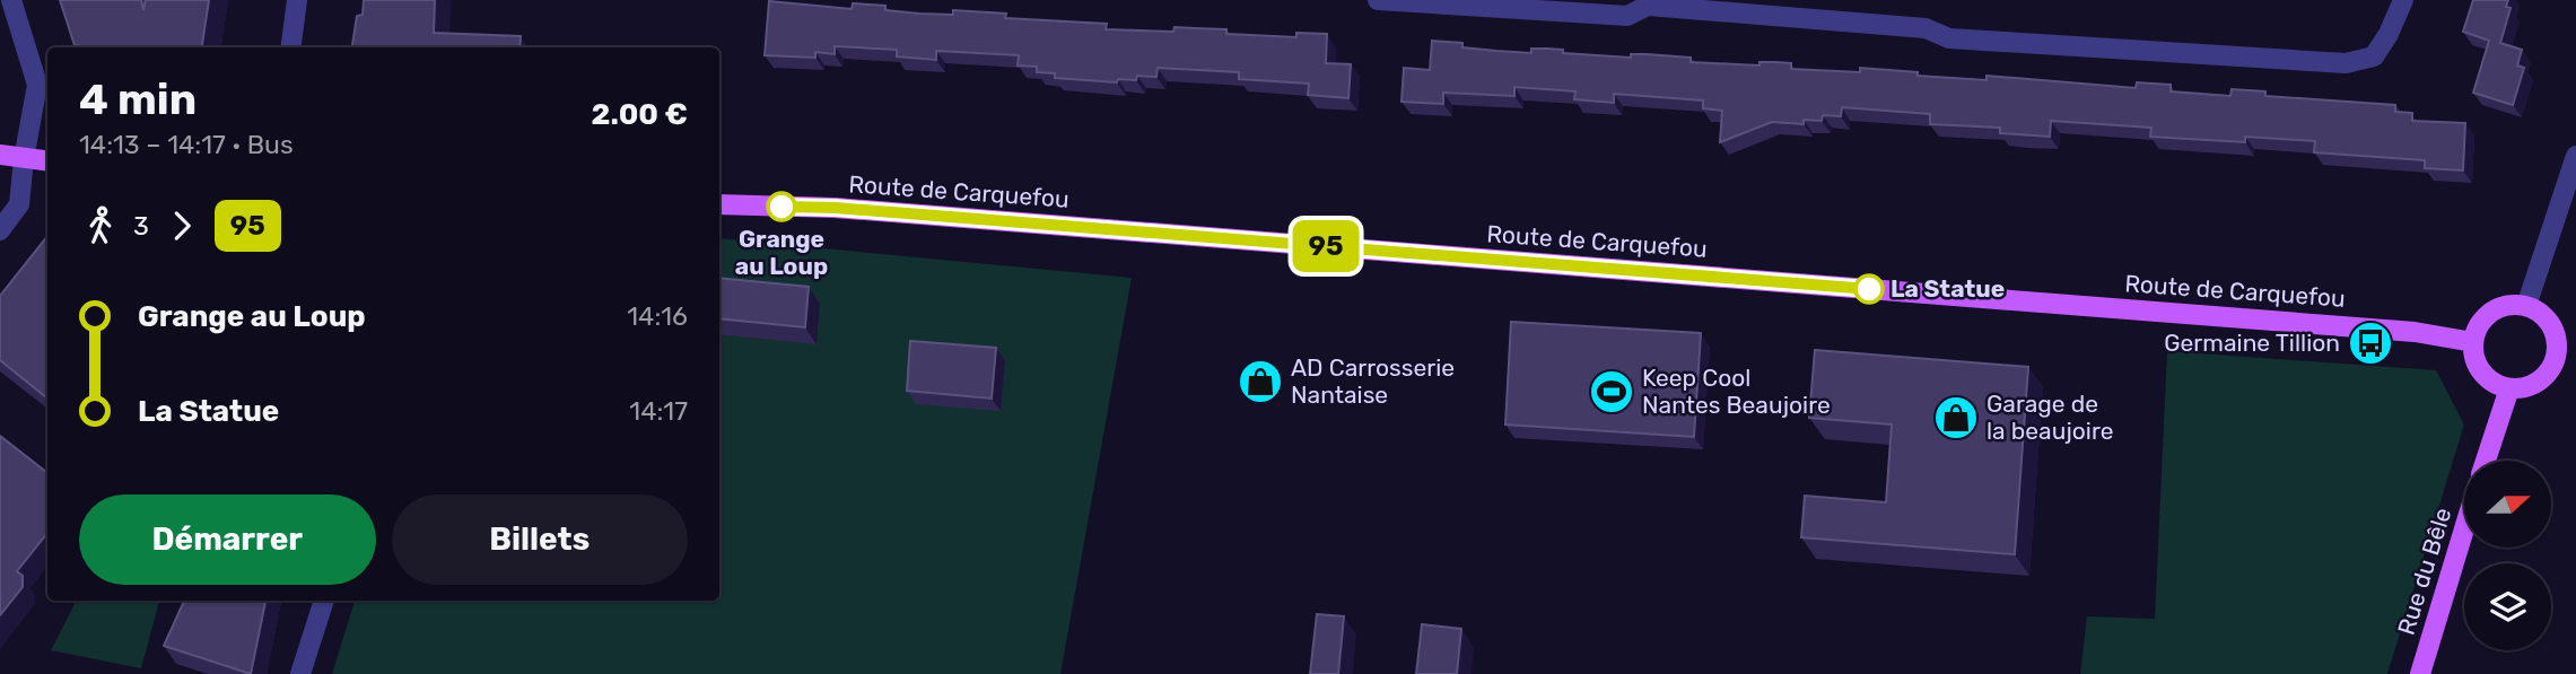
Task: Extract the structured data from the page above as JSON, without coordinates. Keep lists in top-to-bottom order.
{
  "streets": {
    "main road": ["Route de Carquefou", "Rue du Bêle"]
  },
  "places": {
    "other": ["Grange au Loup", "La Statue"],
    "bus stop": ["Germaine Tillion"],
    "shop": ["AD Carrosserie Nantaise", "Garage de la beaujoire"],
    "sports": ["Keep Cool Nantes Beaujoire"]
  },
  "lines": ["bus line 95"],
  "north": "right",
  "page": {
    "on_map": "95",
    "heading": ["4 min", "14:13 – 14:17 · Bus", "2.00 €"],
    "legs": ["3", "95"],
    "list": [
      {
        "name": "Grange au Loup",
        "value": "14:16"
      },
      {
        "name": "La Statue",
        "value": "14:17"
      }
    ],
    "buttons": ["Démarrer", "Billets"]
  }
}
